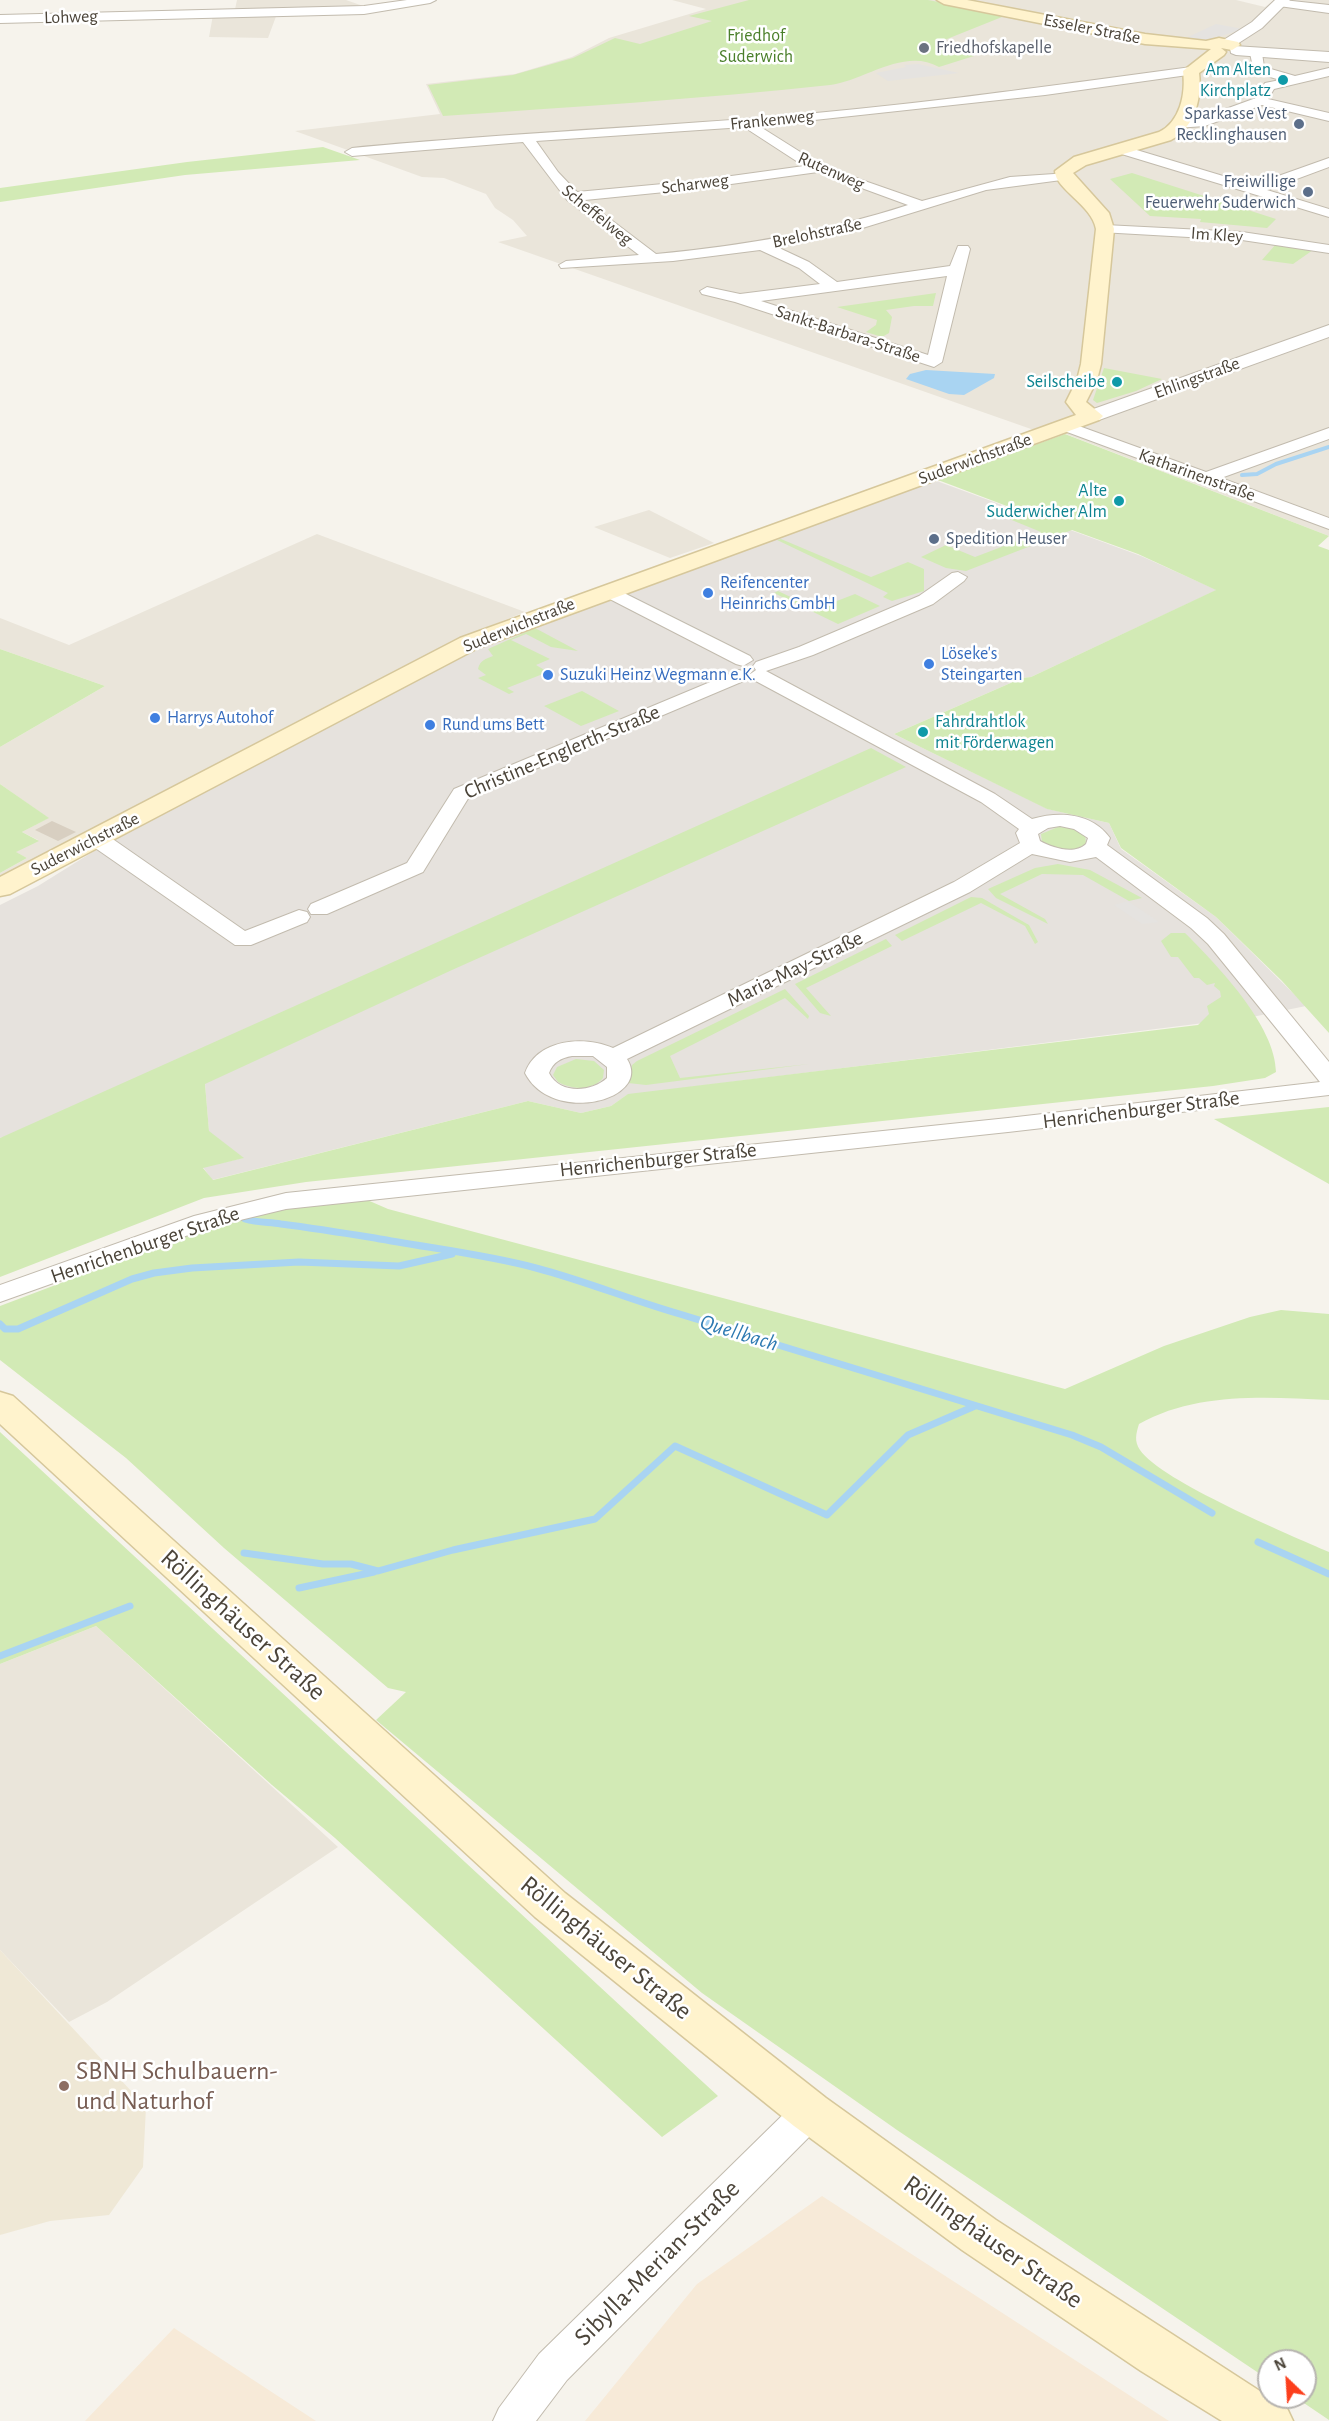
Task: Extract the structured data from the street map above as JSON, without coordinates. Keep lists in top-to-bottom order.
{
  "streets": {
    "main road": [
      "Esseler Straße",
      "Ehlingstraße",
      "Suderwichstraße",
      "Röllinghäuser Straße"
    ],
    "street": [
      "Lohweg",
      "Frankenweg",
      "Rutenweg",
      "Scharweg",
      "Scheffelweg",
      "Brelohstraße",
      "Im Kley",
      "Sankt-Barbara-Straße",
      "Katharinenstraße",
      "Christine-Englerth-Straße",
      "Maria-May-Straße",
      "Henrichenburger Straße",
      "Sibylla-Merian-Straße"
    ]
  },
  "crossings": [
    ["Frankenweg", "Rutenweg"],
    ["Frankenweg", "Scheffelweg"],
    ["Rutenweg", "Scharweg"],
    ["Rutenweg", "Brelohstraße"],
    ["Scharweg", "Scheffelweg"],
    ["Scheffelweg", "Brelohstraße"],
    ["Brelohstraße", "Sankt-Barbara-Straße"],
    ["Ehlingstraße", "Suderwichstraße"],
    ["Ehlingstraße", "Katharinenstraße"],
    ["Suderwichstraße", "Katharinenstraße"],
    ["Maria-May-Straße", "Henrichenburger Straße"],
    ["Röllinghäuser Straße", "Sibylla-Merian-Straße"]
  ],
  "water": ["Quellbach"],
  "parks": ["Friedhof Suderwich"],
  "places": [
    "Friedhofskapelle",
    "Am Alten Kirchplatz",
    "Sparkasse Vest Recklinghausen",
    "Freiwillige Feuerwehr Suderwich",
    "Seilscheibe",
    "Alte Suderwicher Alm",
    "Spedition Heuser",
    "Reifencenter Heinrichs GmbH",
    "Löseke's Steingarten",
    "Suzuki Heinz Wegmann e.K.",
    "Harrys Autohof",
    "Rund ums Bett",
    "Fahrdrahtlok mit Förderwagen",
    "SBNH Schulbauern- und Naturhof"
  ],
  "north": "top left"
}
